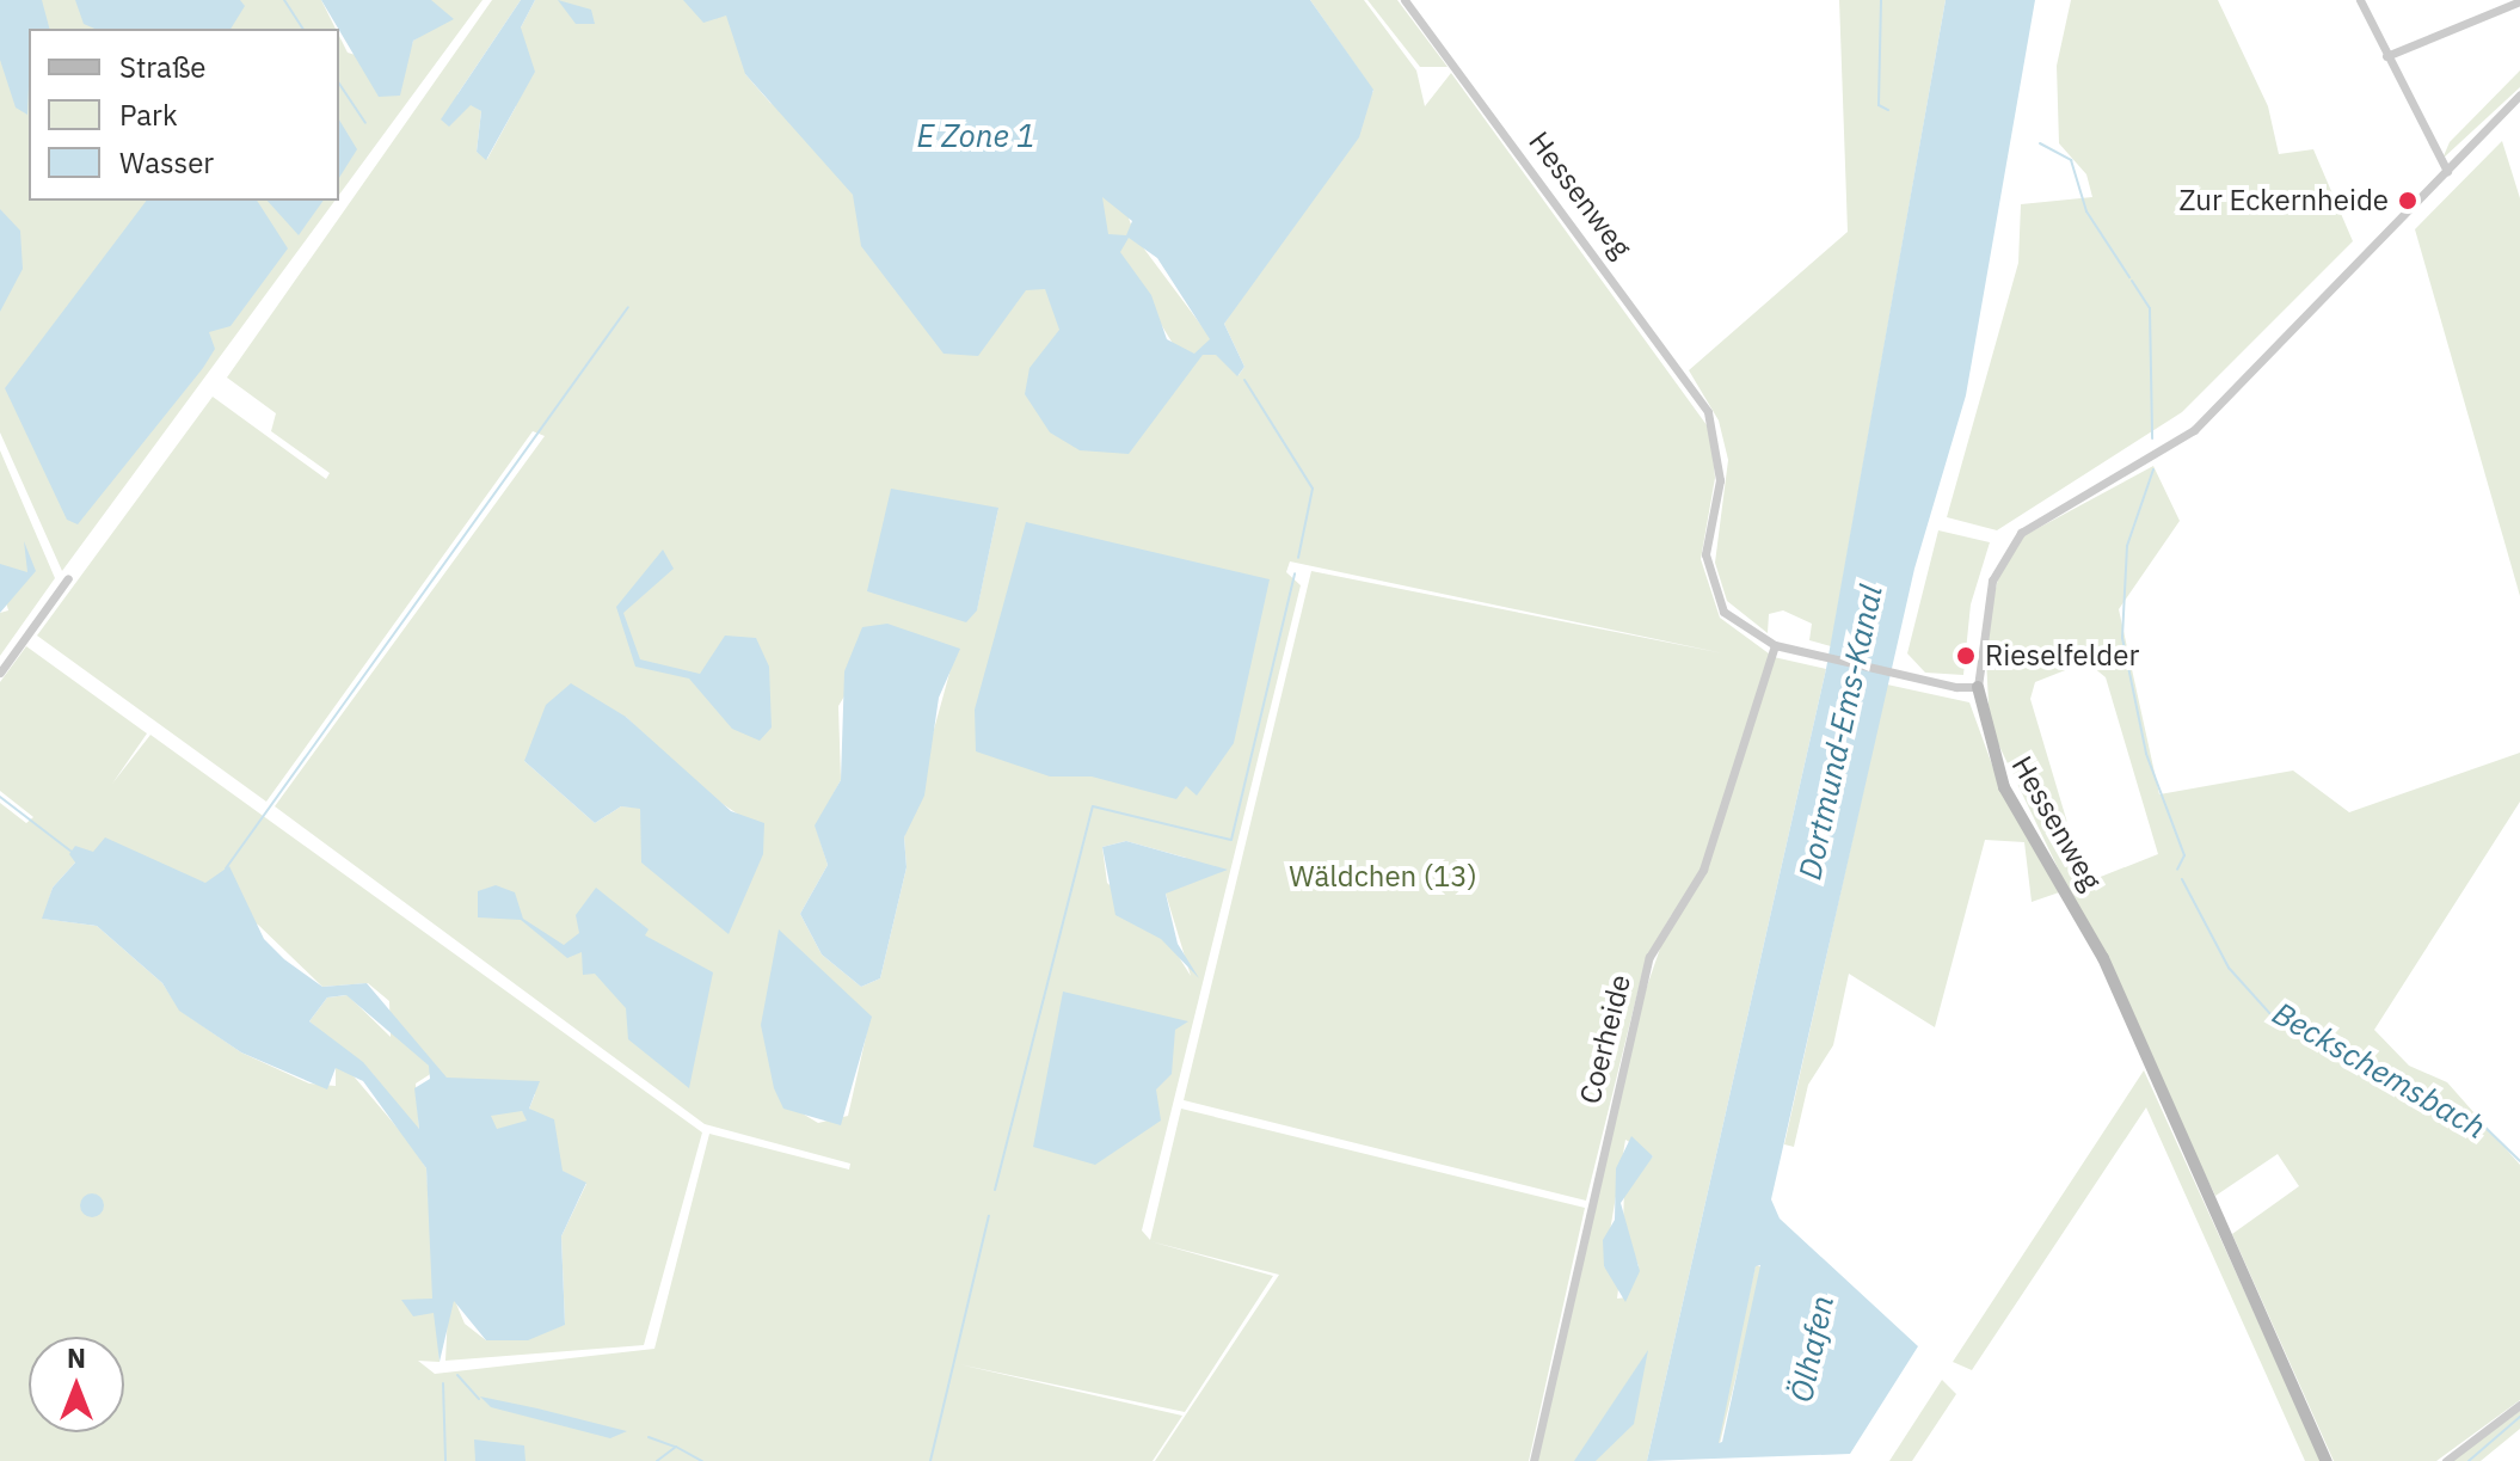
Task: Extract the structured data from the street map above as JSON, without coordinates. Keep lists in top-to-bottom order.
{
  "streets": {
    "street": ["Hessenweg", "Coerheide"]
  },
  "crossings": [
    ["Hessenweg", "Coerheide"]
  ],
  "water": [
    "E Zone 1",
    "Dortmund-Ems-Kanal",
    "Beckschemsbach",
    "Ölhafen"
  ],
  "parks": ["Wäldchen (13)"],
  "places": ["Zur Eckernheide", "Rieselfelder"],
  "legend": ["Straße", "Park", "Wasser"],
  "north": "top"
}
